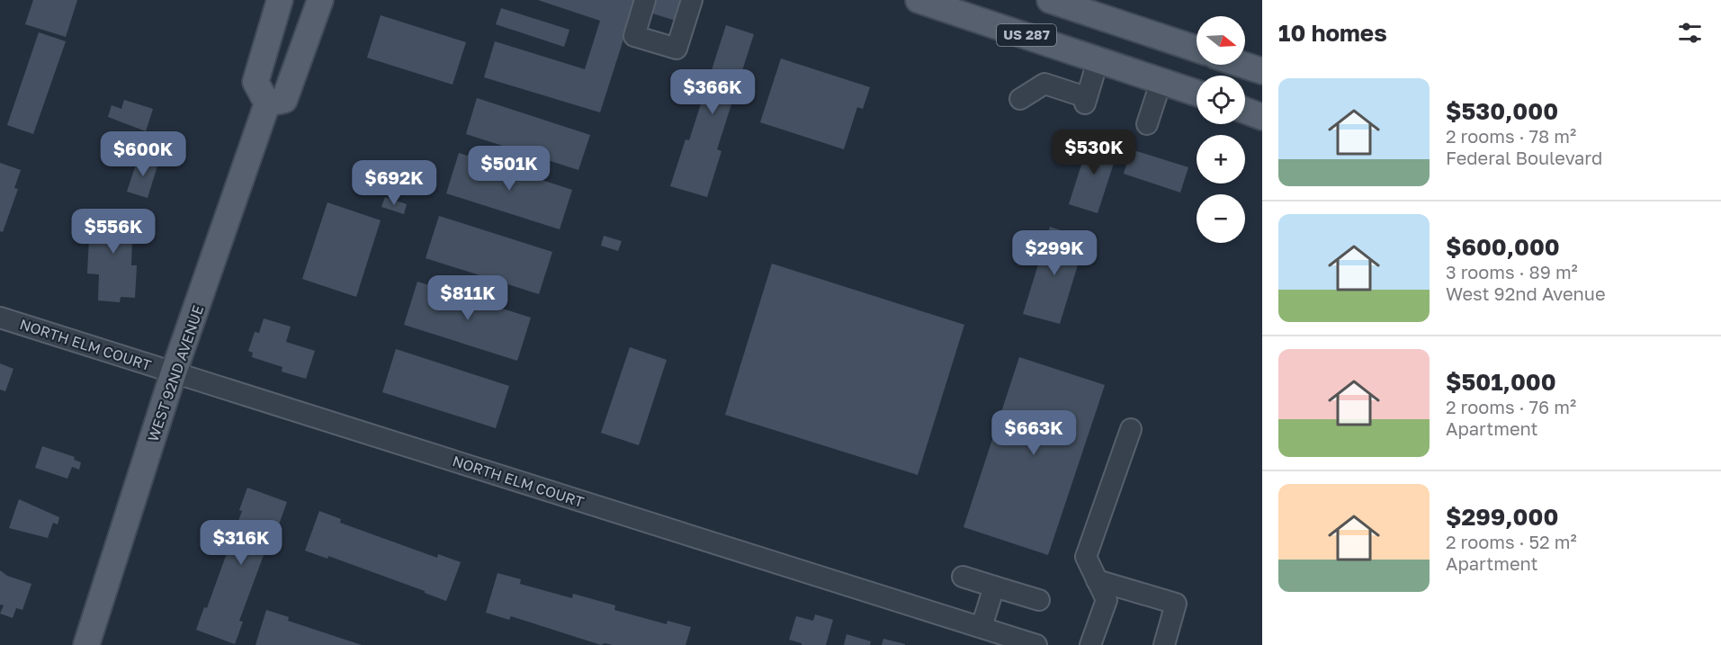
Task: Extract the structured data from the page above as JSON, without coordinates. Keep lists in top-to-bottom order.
{
  "streets": {
    "main road": ["US 287", "WEST 92ND AVENUE"],
    "street": ["NORTH ELM COURT"]
  },
  "crossings": [
    ["NORTH ELM COURT", "WEST 92ND AVENUE"]
  ],
  "north": "right",
  "page": {
    "heading": "10 homes",
    "map_buttons": ["+", "−"],
    "list": [
      {
        "name": "$530,000",
        "note": "2 rooms · 78 m² · Federal Boulevard"
      },
      {
        "name": "$600,000",
        "note": "3 rooms · 89 m² · West 92nd Avenue"
      },
      {
        "name": "$501,000",
        "note": "2 rooms · 76 m² · Apartment"
      },
      {
        "name": "$299,000",
        "note": "2 rooms · 52 m² · Apartment"
      }
    ],
    "price": [
      "$366K",
      "$530K",
      "$600K",
      "$501K",
      "$692K",
      "$556K",
      "$299K",
      "$811K",
      "$663K",
      "$316K"
    ]
  }
}
